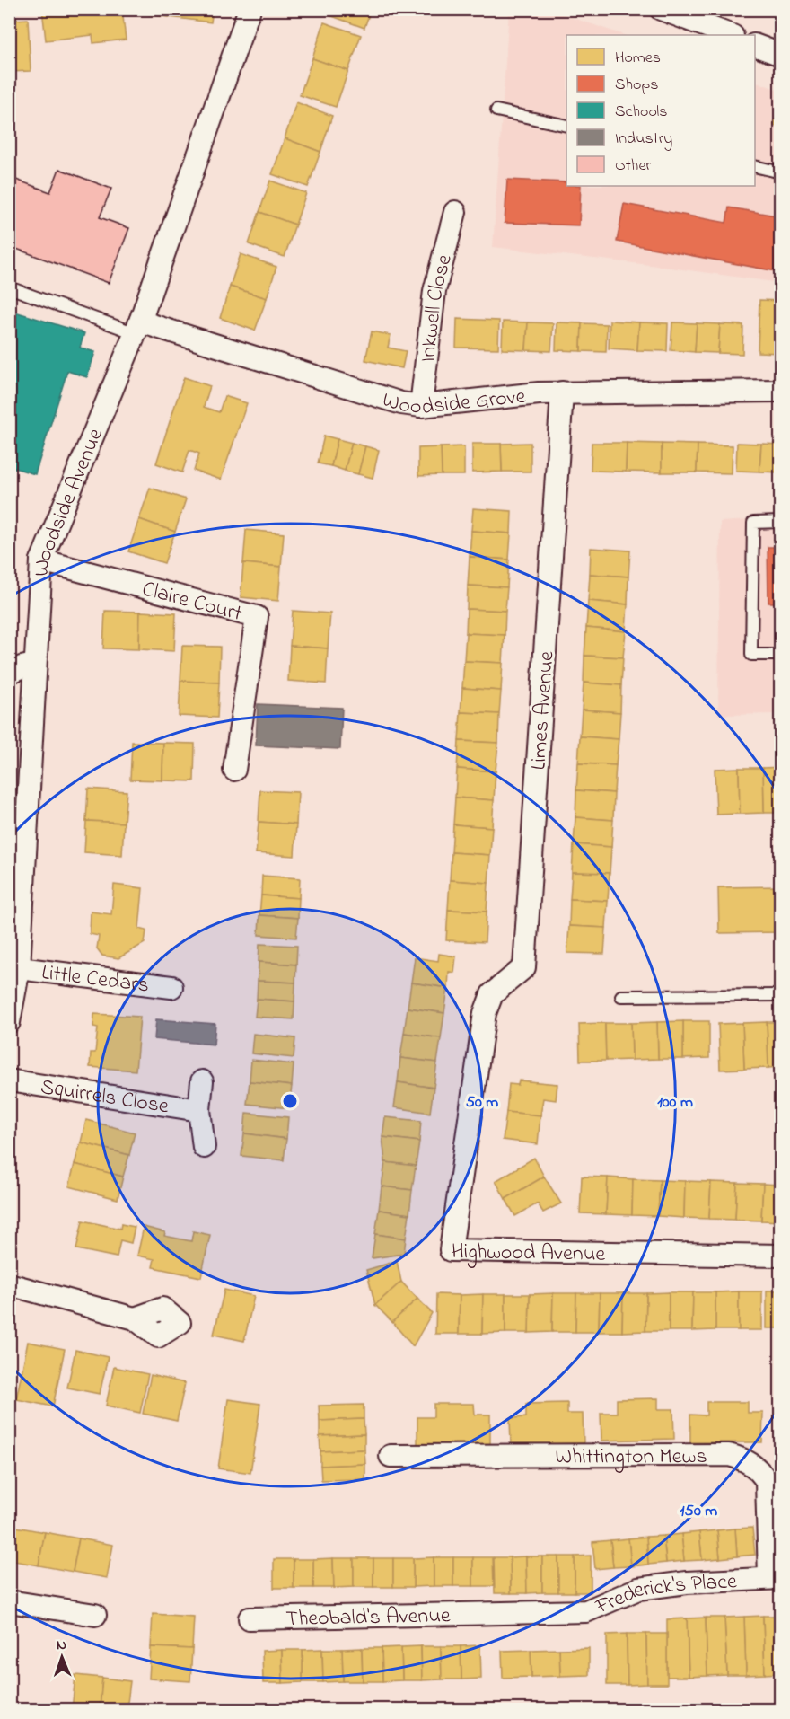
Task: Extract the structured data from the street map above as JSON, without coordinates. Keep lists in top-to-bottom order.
{
  "streets": {
    "street": [
      "Inkwell Close",
      "Woodside Grove",
      "Woodside Avenue",
      "Claire Court",
      "Limes Avenue",
      "Little Cedars",
      "Squirrels Close",
      "Highwood Avenue",
      "Whittington Mews",
      "Frederick's Place",
      "Theobald's Avenue"
    ]
  },
  "crossings": [
    ["Inkwell Close", "Woodside Grove"],
    ["Woodside Grove", "Woodside Avenue"],
    ["Woodside Grove", "Limes Avenue"],
    ["Woodside Avenue", "Claire Court"],
    ["Woodside Avenue", "Little Cedars"],
    ["Limes Avenue", "Highwood Avenue"],
    ["Whittington Mews", "Frederick's Place"],
    ["Frederick's Place", "Theobald's Avenue"]
  ],
  "legend": [
    "Homes",
    "Shops",
    "Schools",
    "Industry",
    "Other"
  ],
  "north": "top",
  "rings": ["50 m", "100 m", "150 m"]
}
